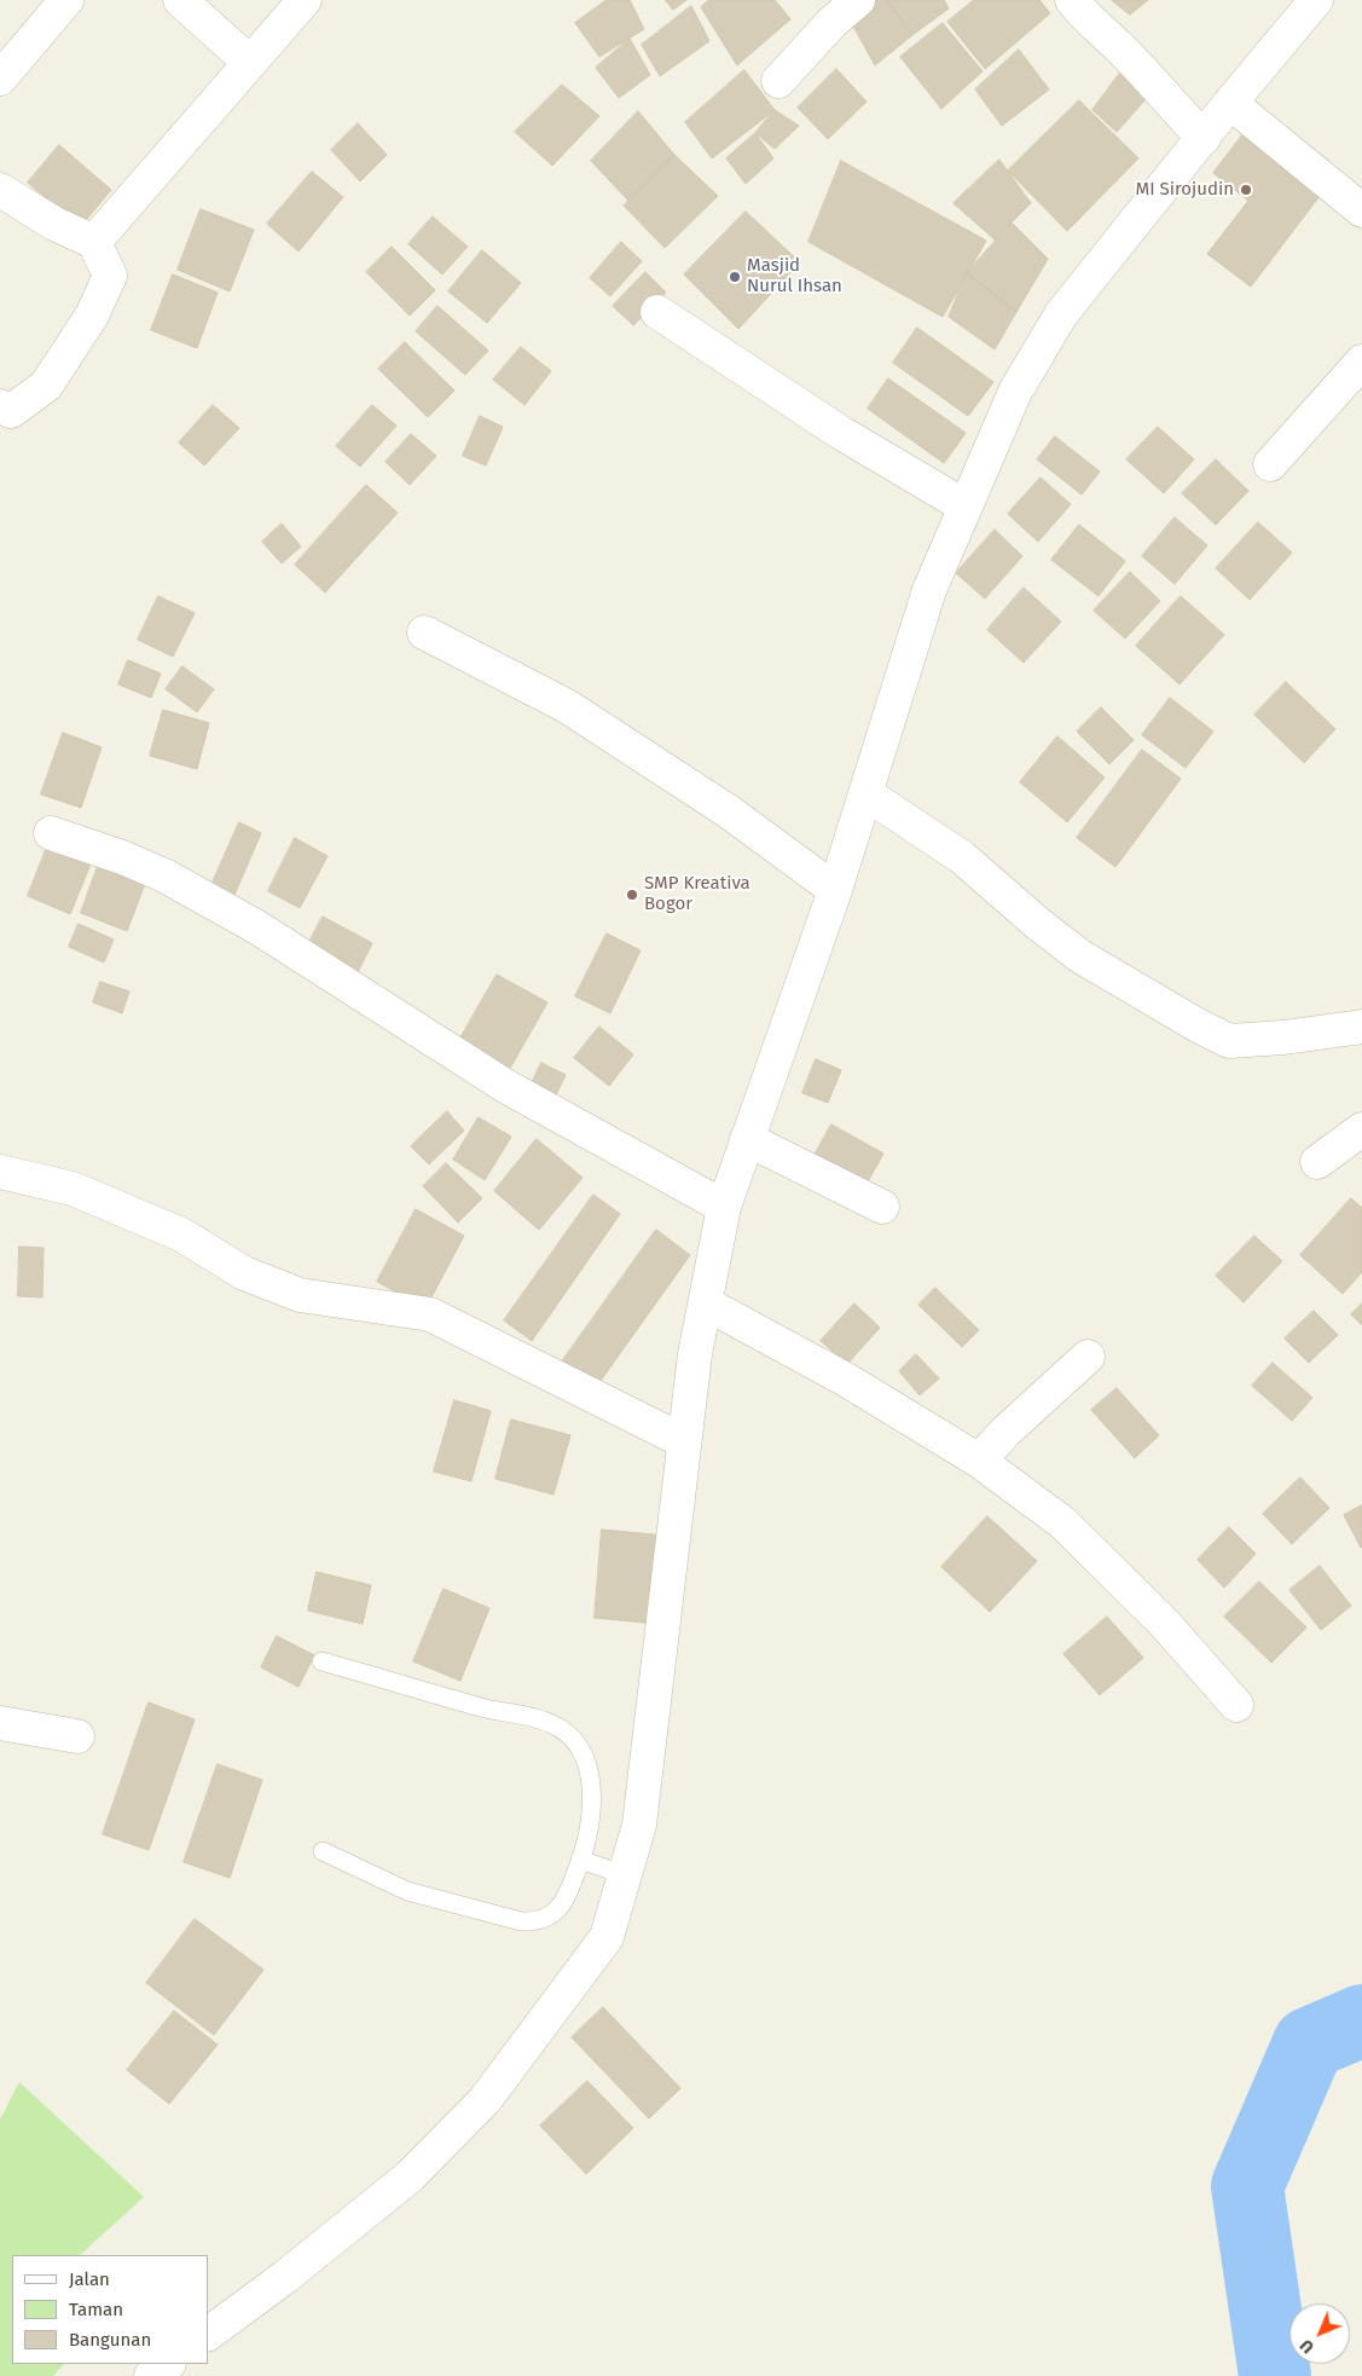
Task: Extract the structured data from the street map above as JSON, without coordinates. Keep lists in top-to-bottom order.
{
  "places": ["MI Sirojudin", "Masjid Nurul Ihsan", "SMP Kreativa Bogor"],
  "legend": ["Jalan", "Taman", "Bangunan"],
  "north": "bottom left"
}
